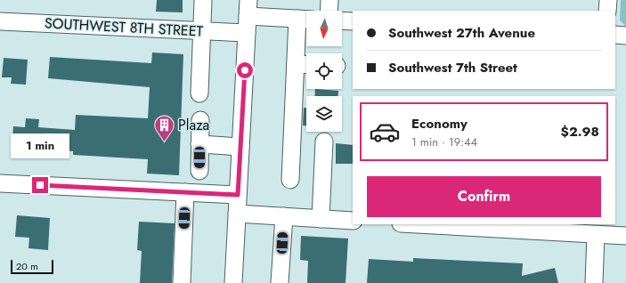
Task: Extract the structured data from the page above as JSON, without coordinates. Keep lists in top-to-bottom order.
{
  "streets": {
    "street": ["SOUTHWEST 8TH STREET"]
  },
  "places": {
    "building": ["Plaza"]
  },
  "scale_bar": "20 m",
  "north": "bottom",
  "page": {
    "banner": ["Southwest 27th Avenue", "Southwest 7th Street"],
    "list": [
      {
        "name": "Economy",
        "note": "1 min · 19:44",
        "value": "$2.98"
      }
    ],
    "bubble": "1 min",
    "buttons": "Confirm",
    "scale": "20 m"
  }
}
